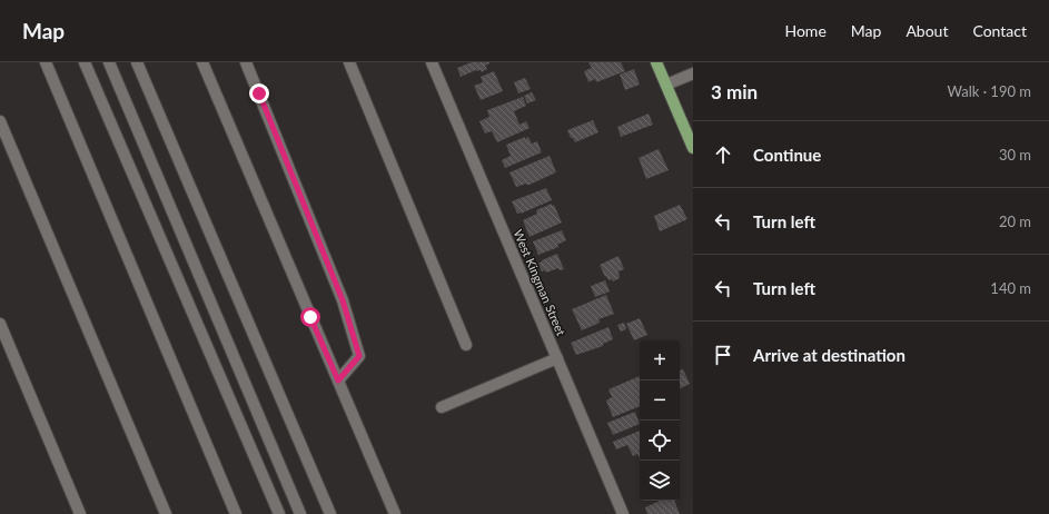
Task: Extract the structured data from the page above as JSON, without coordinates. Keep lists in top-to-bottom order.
{
  "streets": {
    "street": ["West Kingman Street"]
  },
  "page": {
    "header": "Map",
    "nav": [
      "Home",
      "Map",
      "About",
      "Contact"
    ],
    "heading": ["3 min", "Walk · 190 m"],
    "list": [
      ["Continue", "30 m"],
      ["Turn left", "20 m"],
      ["Turn left", "140 m"],
      "Arrive at destination"
    ],
    "map_buttons": ["+", "−"]
  }
}
